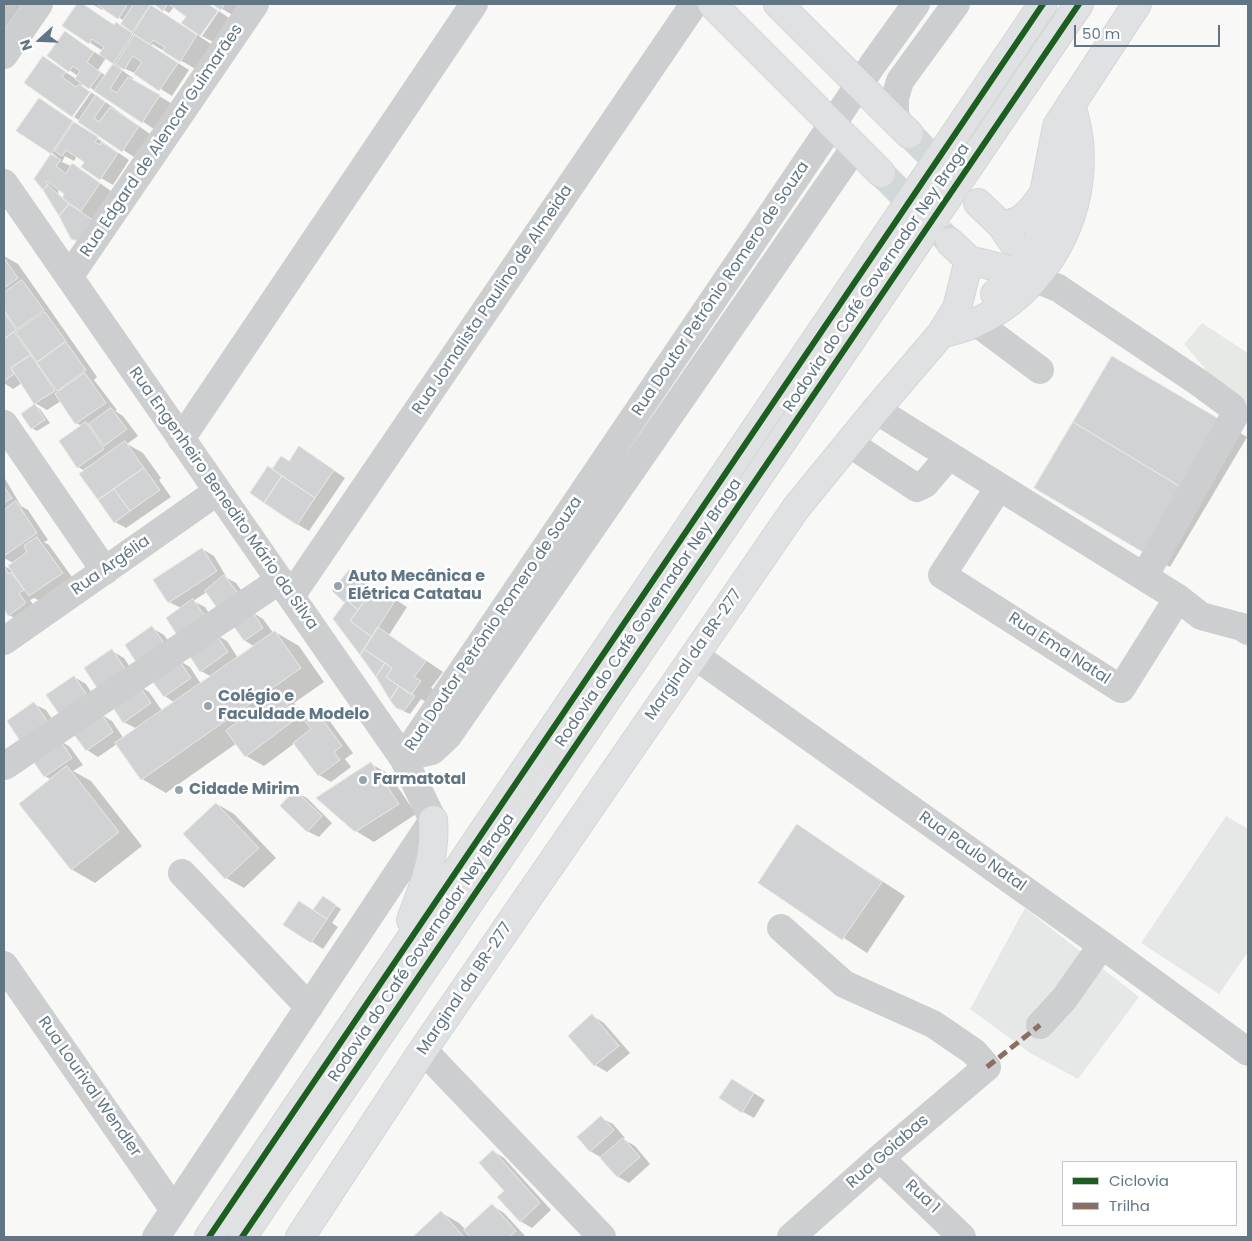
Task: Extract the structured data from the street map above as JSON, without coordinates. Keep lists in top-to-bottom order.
{
  "streets": {
    "main road": ["Rodovia do Café Governador Ney Braga", "Marginal da BR-277"],
    "street": [
      "Rua Edgard de Alencar Guimarães",
      "Rua Doutor Petrônio Romero de Souza",
      "Rua Jornalista Paulino de Almeida",
      "Rua Engenheiro Benedito Mário da Silva",
      "Rua Argélia",
      "Rua Ema Natal",
      "Rua Paulo Natal",
      "Rua Lourival Wendler",
      "Rua Goiabas",
      "Rua 1"
    ]
  },
  "crossings": [
    ["Rua Edgard de Alencar Guimarães", "Rua Engenheiro Benedito Mário da Silva"],
    ["Rua Doutor Petrônio Romero de Souza", "Rua Engenheiro Benedito Mário da Silva"],
    ["Rua Jornalista Paulino de Almeida", "Rua Engenheiro Benedito Mário da Silva"],
    ["Rua Engenheiro Benedito Mário da Silva", "Rua Argélia"],
    ["Marginal da BR-277", "Rua Paulo Natal"],
    ["Rua Goiabas", "Rua 1"]
  ],
  "places": [
    "Auto Mecânica e Elétrica Catatau",
    "Colégio e Faculdade Modelo",
    "Farmatotal",
    "Cidade Mirim"
  ],
  "legend": ["Ciclovia", "Trilha"],
  "scale_bar": "50 m",
  "north": "left"
}
